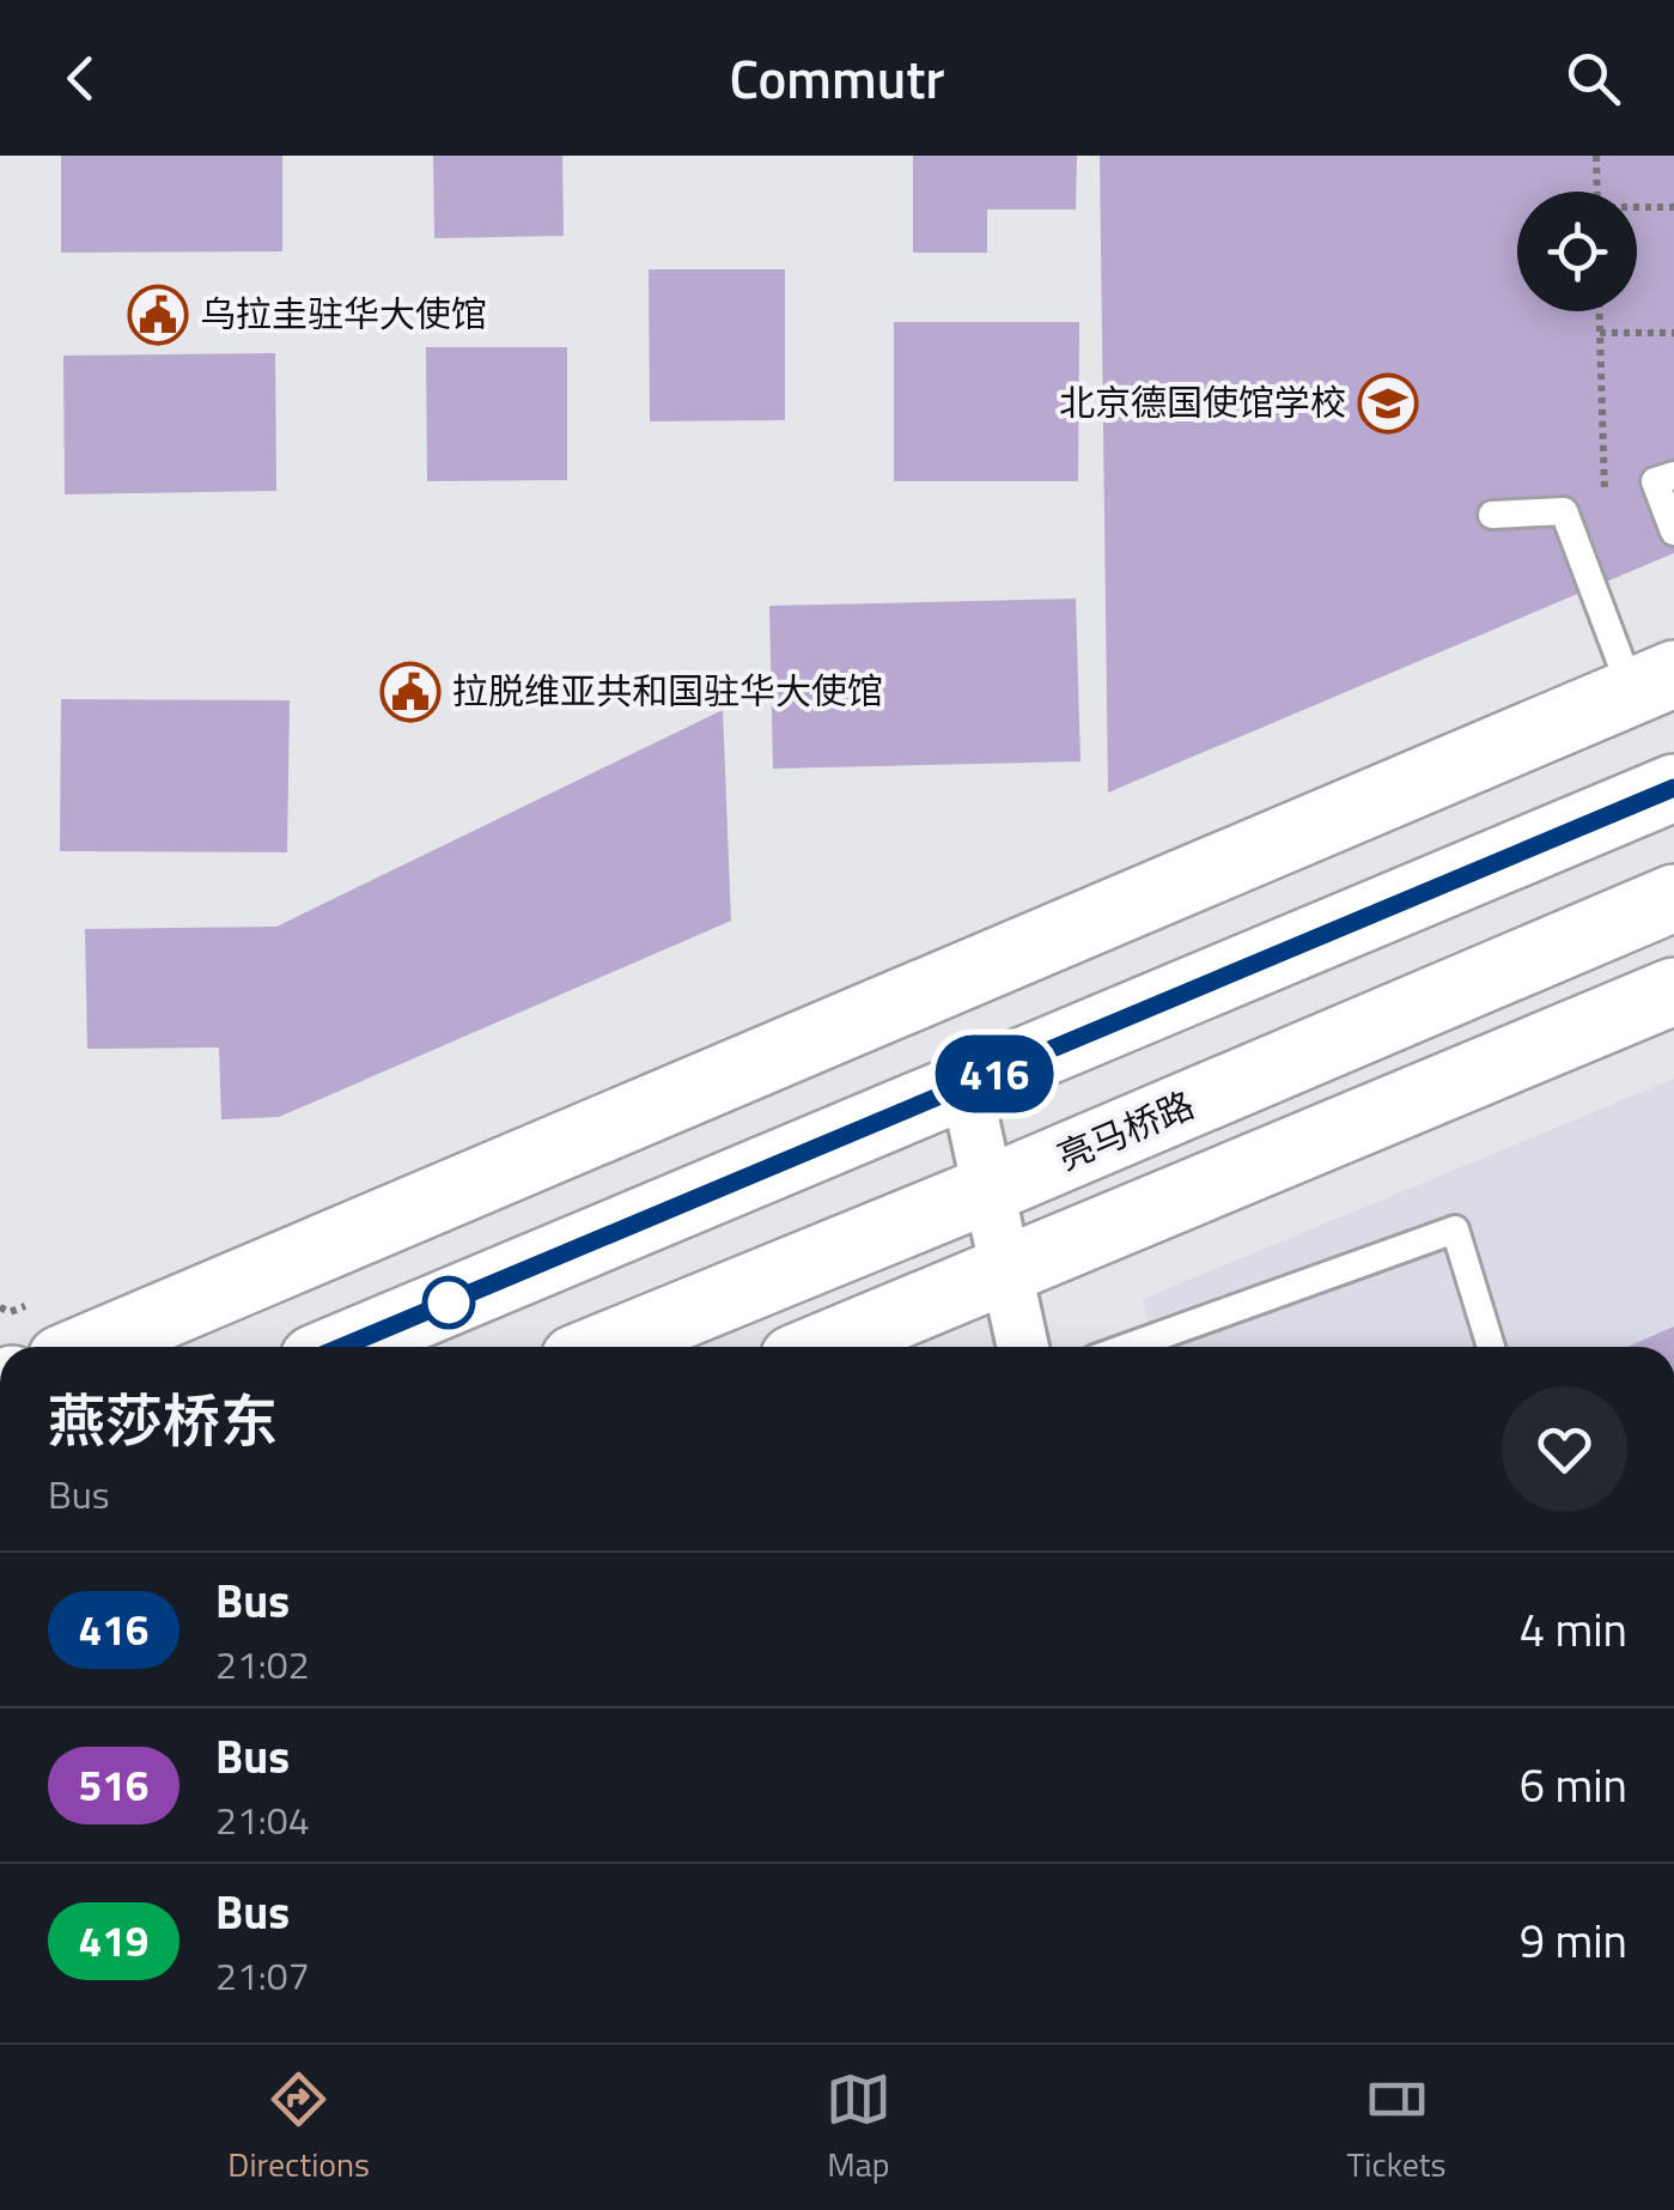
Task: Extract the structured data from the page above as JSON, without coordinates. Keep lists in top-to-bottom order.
{
  "streets": {
    "main road": ["亮马桥路"]
  },
  "places": {
    "public building": ["乌拉圭驻华大使馆", "拉脱维亚共和国驻华大使馆"],
    "school or university": ["北京德国使馆学校"]
  },
  "lines": ["bus line 416"],
  "page": {
    "header": "Commutr",
    "on_map": "416",
    "heading": ["燕莎桥东", "Bus"],
    "list": [
      {
        "mark": "416",
        "name": "Bus",
        "note": "21:02",
        "value": "4 min"
      },
      {
        "mark": "516",
        "name": "Bus",
        "note": "21:04",
        "value": "6 min"
      },
      {
        "mark": "419",
        "name": "Bus",
        "note": "21:07",
        "value": "9 min"
      }
    ],
    "tabs": ["Directions", "Map", "Tickets"]
  }
}
